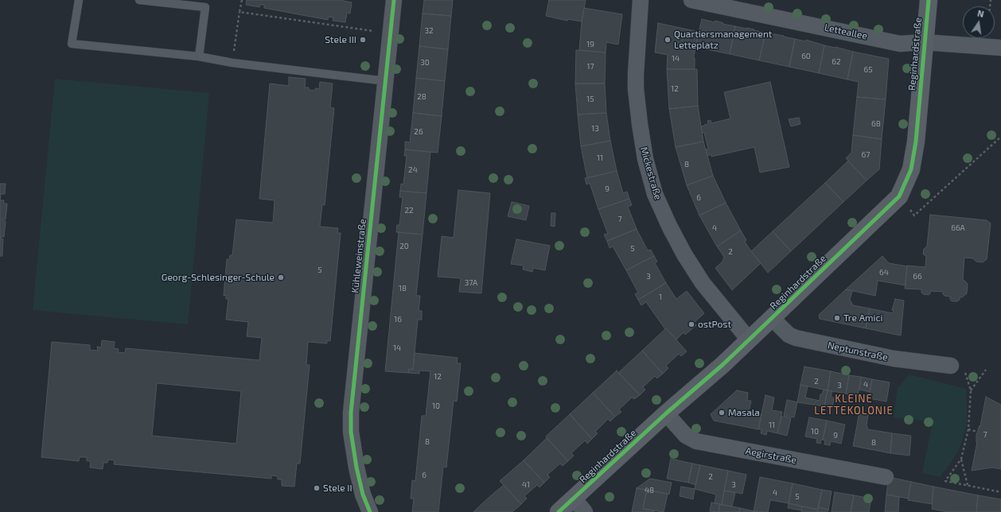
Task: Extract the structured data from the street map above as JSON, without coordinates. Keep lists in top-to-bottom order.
{
  "streets": {
    "street": [
      "Letteallee",
      "Reginhardstraße",
      "Mickestraße",
      "Kühleweinstraße",
      "Neptunstraße",
      "Aegirstraße"
    ]
  },
  "crossings": [
    ["Letteallee", "Reginhardstraße"],
    ["Reginhardstraße", "Mickestraße"],
    ["Reginhardstraße", "Neptunstraße"],
    ["Reginhardstraße", "Aegirstraße"]
  ],
  "districts": ["KLEINE LETTEKOLONIE"],
  "places": [
    "Stele III",
    "Quartiersmanagement Letteplatz",
    "Georg-Schlesinger-Schule",
    "Tre Amici",
    "ostPost",
    "Masala",
    "Stele II"
  ],
  "house_numbers": [
    "32",
    "19",
    "60",
    "14",
    "62",
    "30",
    "17",
    "65",
    "12",
    "28",
    "15",
    "68",
    "13",
    "26",
    "67",
    "11",
    "8",
    "24",
    "9",
    "6",
    "22",
    "7",
    "4",
    "66A",
    "20",
    "5",
    "2",
    "5",
    "64",
    "3",
    "66",
    "37A",
    "18",
    "1",
    "16",
    "14",
    "12",
    "2",
    "4",
    "3",
    "10",
    "11",
    "10",
    "7",
    "9",
    "8",
    "8",
    "6",
    "2",
    "41",
    "3",
    "48",
    "4",
    "5"
  ],
  "north": "top"
}
